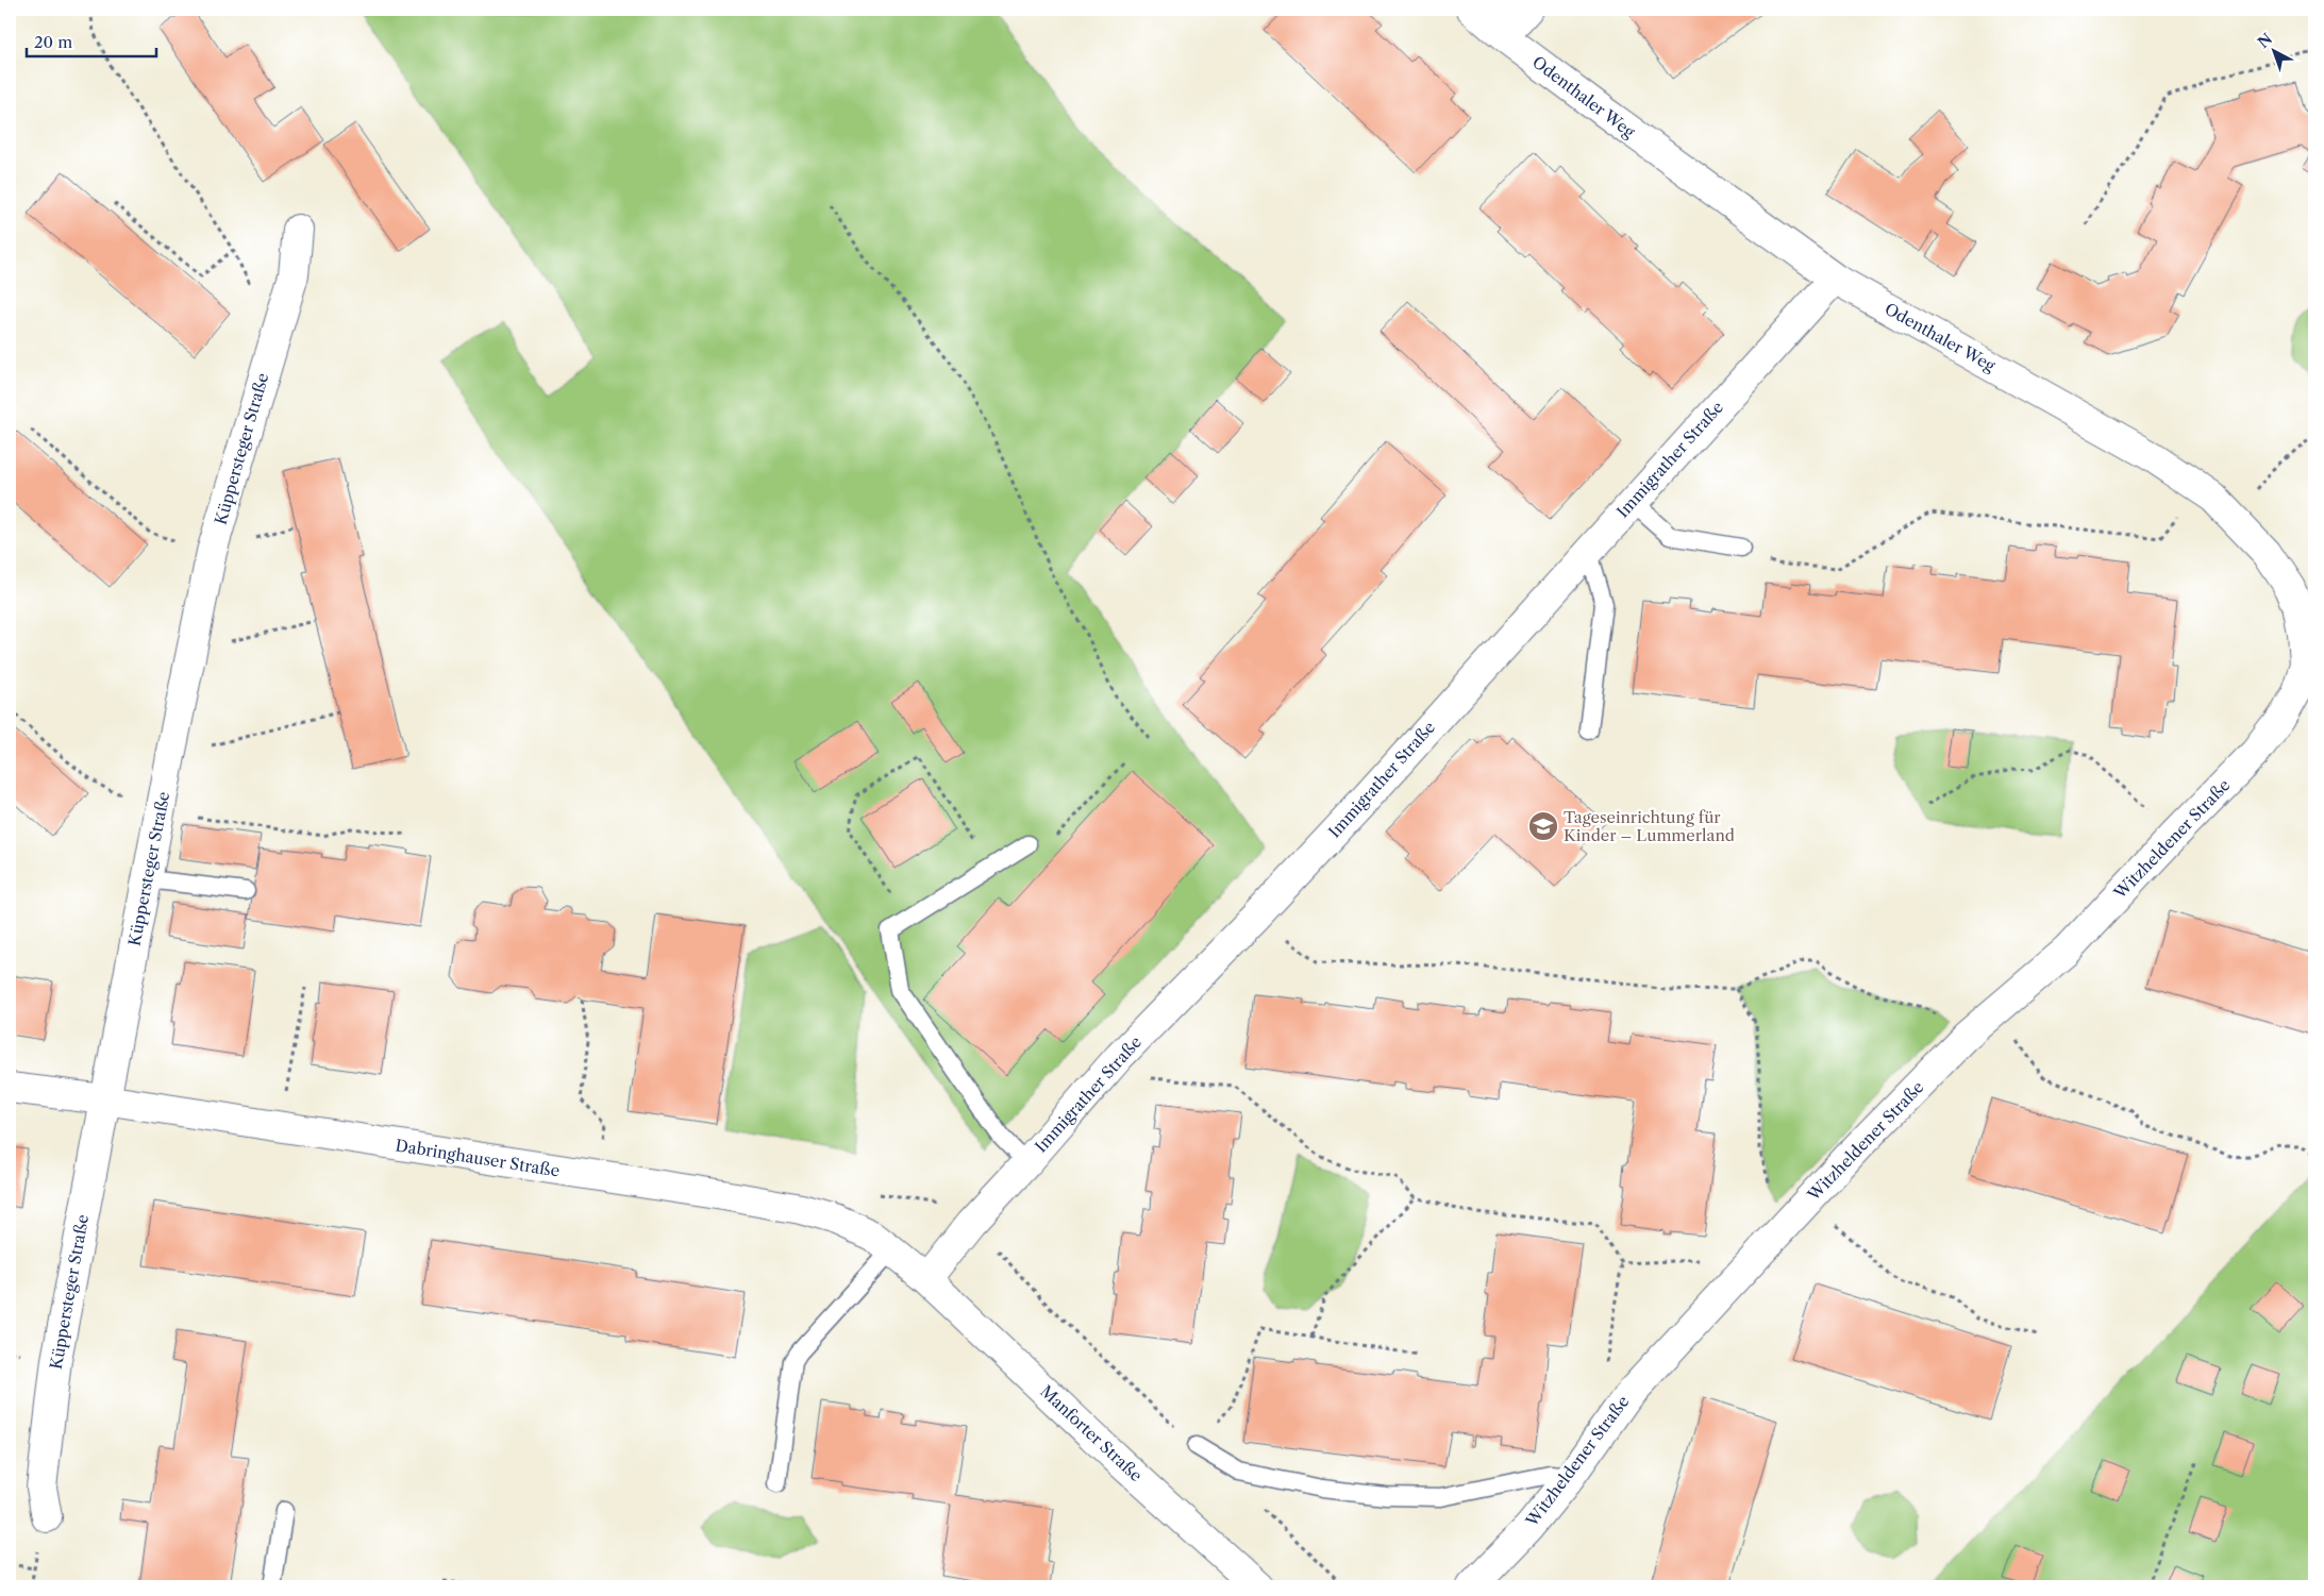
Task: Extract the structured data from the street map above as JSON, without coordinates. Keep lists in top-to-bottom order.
{
  "streets": {
    "street": [
      "Odenthaler Weg",
      "Küppersteger Straße",
      "Immigrather Straße",
      "Witzheldener Straße",
      "Dabringhauser Straße",
      "Manforter Straße"
    ]
  },
  "crossings": [
    ["Odenthaler Weg", "Immigrather Straße"],
    ["Odenthaler Weg", "Witzheldener Straße"],
    ["Küppersteger Straße", "Dabringhauser Straße"],
    ["Immigrather Straße", "Dabringhauser Straße"],
    ["Immigrather Straße", "Manforter Straße"],
    ["Dabringhauser Straße", "Manforter Straße"]
  ],
  "places": {
    "school or university": ["Tageseinrichtung für Kinder – Lummerland"]
  },
  "scale_bar": "20 m",
  "north": "top left"
}
